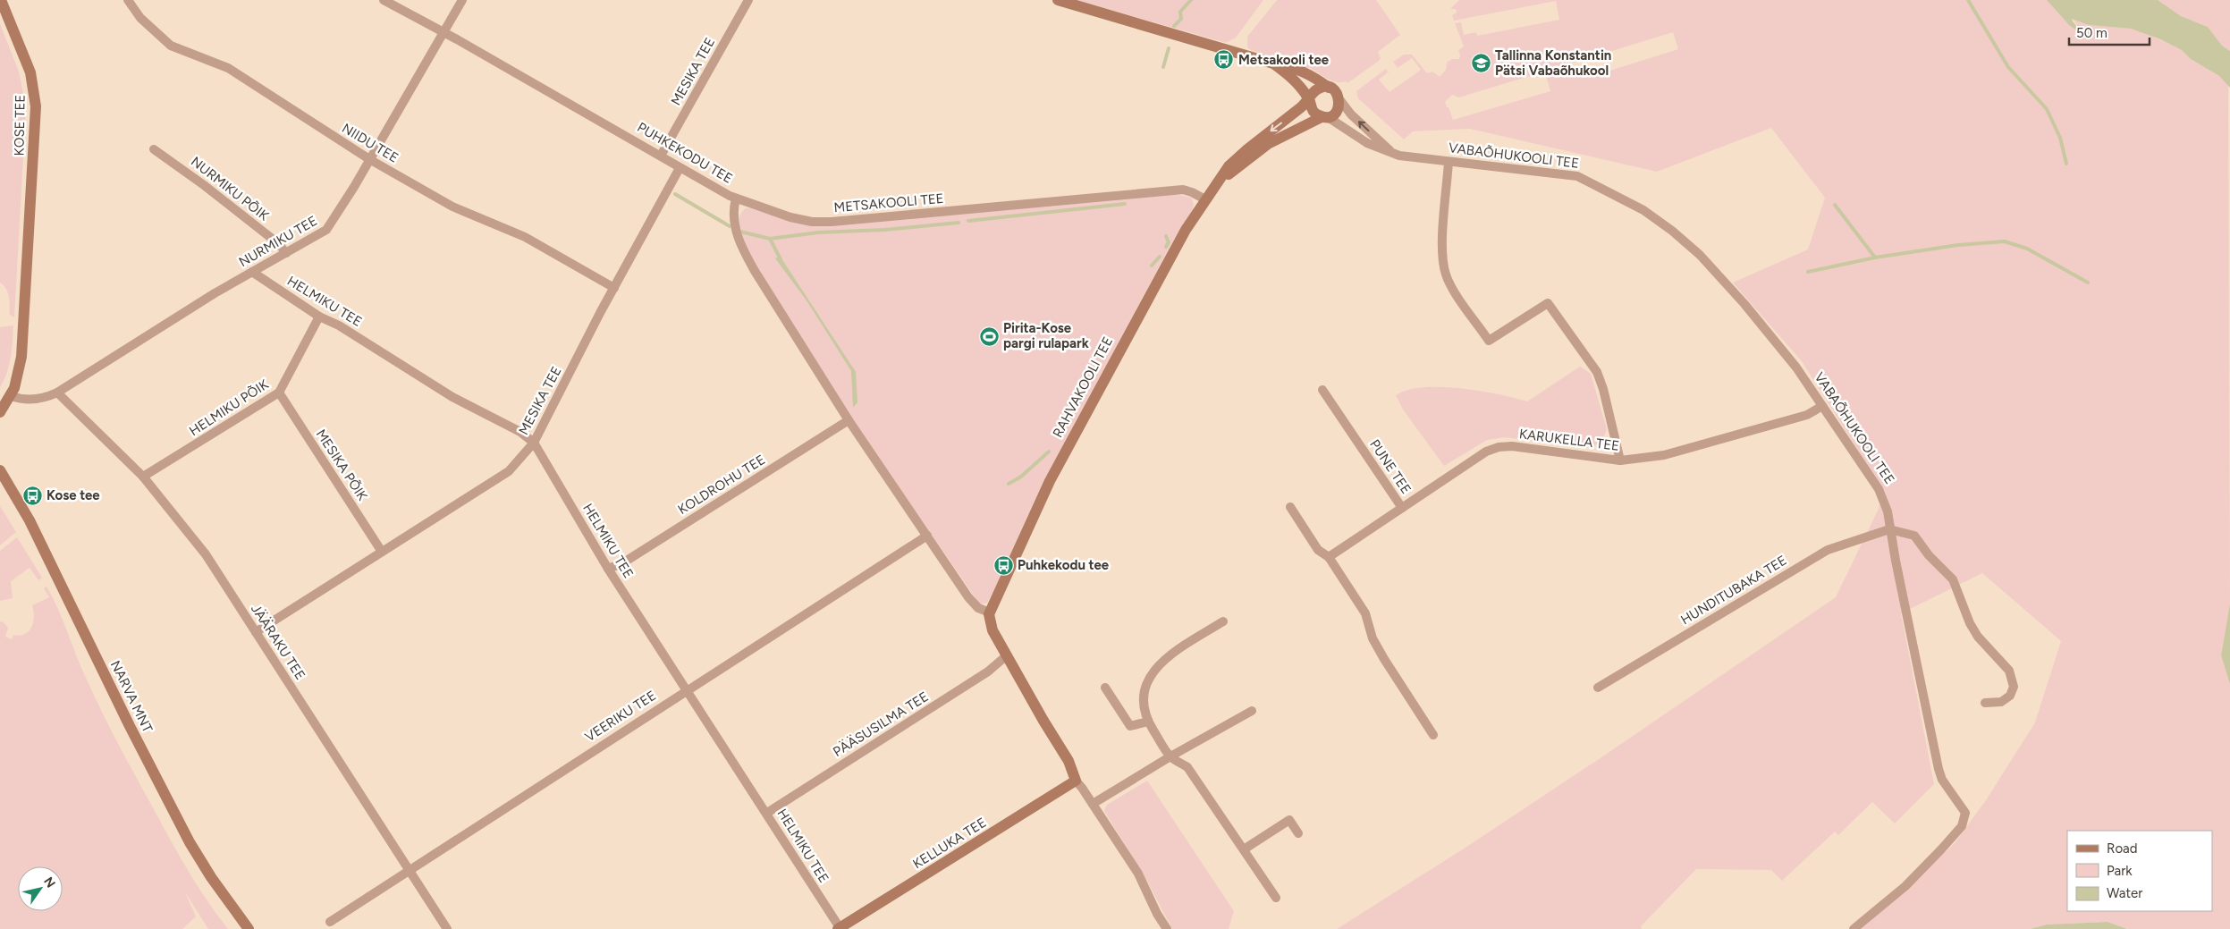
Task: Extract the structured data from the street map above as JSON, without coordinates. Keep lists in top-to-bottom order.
{
  "streets": {
    "street": [
      "MESIKA TEE",
      "KOSE TEE",
      "NIIDU TEE",
      "PUHKEKODU TEE",
      "VABAÕHUKOOLI TEE",
      "NURMIKU PÕIK",
      "METSAKOOLI TEE",
      "NURMIKU TEE",
      "HELMIKU TEE",
      "RAHVAKOOLI TEE",
      "HELMIKU PÕIK",
      "KARUKELLA TEE",
      "MESIKA PÕIK",
      "PUNE TEE",
      "KOLDROHU TEE",
      "HUNDITUBAKA TEE",
      "JÄÄRAKU TEE",
      "NARVA MNT",
      "VEERIKU TEE",
      "PÄÄSUSILMA TEE",
      "KELLUKA TEE"
    ]
  },
  "crossings": [
    ["MESIKA TEE", "NIIDU TEE"],
    ["MESIKA TEE", "PUHKEKODU TEE"],
    ["MESIKA TEE", "HELMIKU TEE"],
    ["MESIKA TEE", "MESIKA PÕIK"],
    ["MESIKA TEE", "JÄÄRAKU TEE"],
    ["KOSE TEE", "NURMIKU TEE"],
    ["NIIDU TEE", "NURMIKU TEE"],
    ["PUHKEKODU TEE", "METSAKOOLI TEE"],
    ["PUHKEKODU TEE", "NURMIKU TEE"],
    ["PUHKEKODU TEE", "RAHVAKOOLI TEE"],
    ["PUHKEKODU TEE", "KOLDROHU TEE"],
    ["PUHKEKODU TEE", "VEERIKU TEE"],
    ["VABAÕHUKOOLI TEE", "RAHVAKOOLI TEE"],
    ["VABAÕHUKOOLI TEE", "KARUKELLA TEE"],
    ["VABAÕHUKOOLI TEE", "HUNDITUBAKA TEE"],
    ["NURMIKU PÕIK", "NURMIKU TEE"],
    ["METSAKOOLI TEE", "RAHVAKOOLI TEE"],
    ["NURMIKU TEE", "HELMIKU TEE"],
    ["NURMIKU TEE", "JÄÄRAKU TEE"],
    ["HELMIKU TEE", "HELMIKU PÕIK"],
    ["HELMIKU TEE", "KOLDROHU TEE"],
    ["HELMIKU TEE", "VEERIKU TEE"],
    ["HELMIKU TEE", "PÄÄSUSILMA TEE"],
    ["HELMIKU TEE", "KELLUKA TEE"],
    ["HELMIKU PÕIK", "MESIKA PÕIK"],
    ["HELMIKU PÕIK", "JÄÄRAKU TEE"],
    ["KARUKELLA TEE", "PUNE TEE"],
    ["JÄÄRAKU TEE", "VEERIKU TEE"]
  ],
  "places": {
    "bus stop": ["Metsakooli tee", "Kose tee", "Puhkekodu tee"],
    "school or university": ["Tallinna Konstantin Pätsi Vabaõhukool"],
    "sports": ["Pirita-Kose pargi rulapark"]
  },
  "legend": ["Road", "Park", "Water"],
  "scale_bar": "50 m",
  "north": "top right"
}
